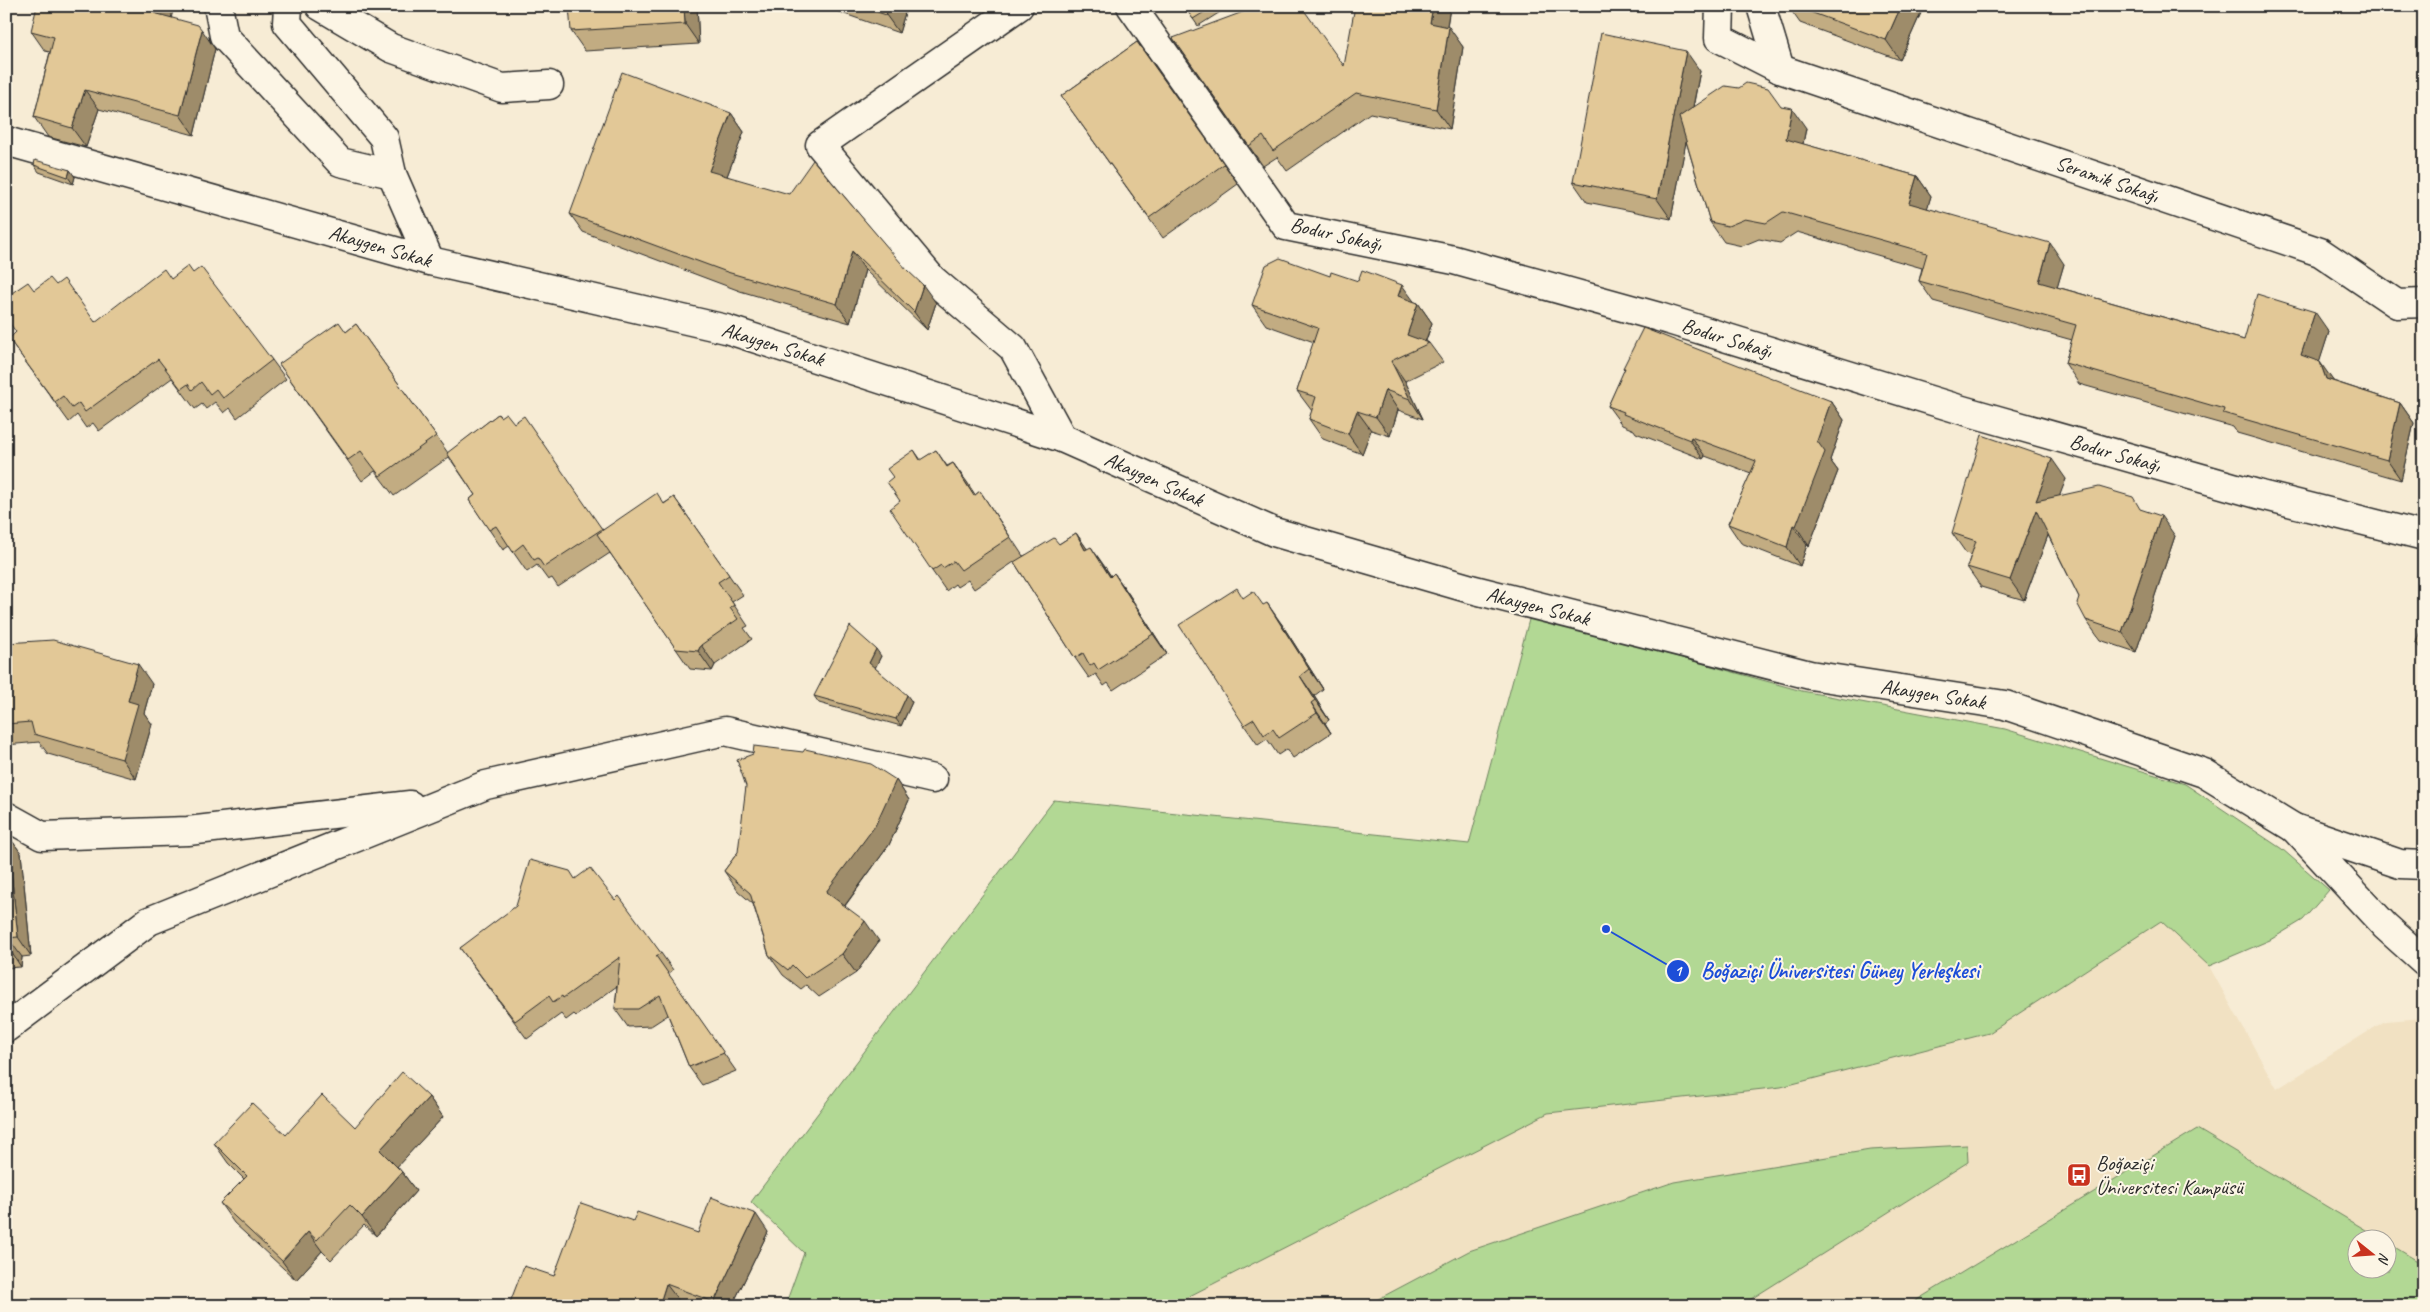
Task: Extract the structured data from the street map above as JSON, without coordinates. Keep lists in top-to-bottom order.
{
  "streets": {
    "street": ["Seramik Sokağı", "Bodur Sokağı", "Akaygen Sokak"]
  },
  "places": {
    "other": ["Boğaziçi Üniversitesi Güney Yerleşkesi"],
    "bus stop": ["Boğaziçi Üniversitesi Kampüsü"]
  },
  "north": "right"
}
